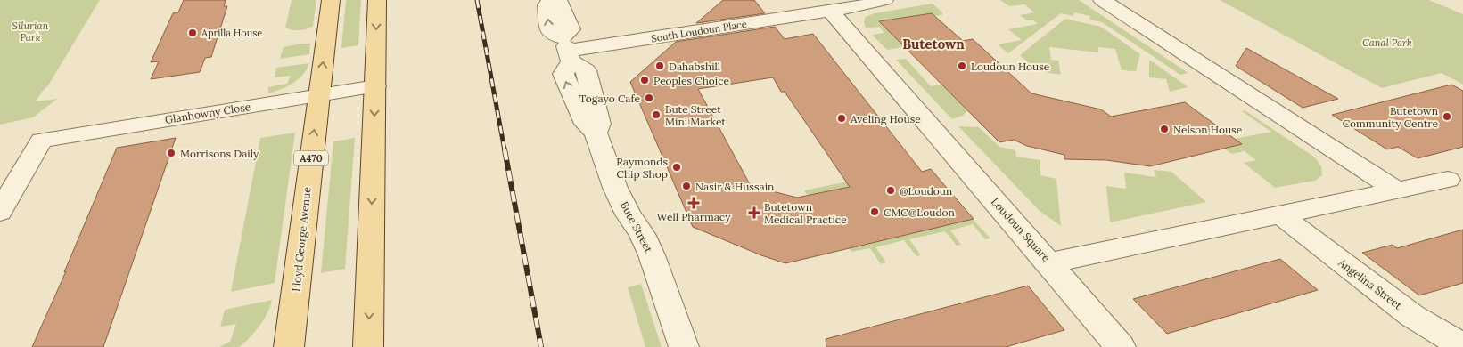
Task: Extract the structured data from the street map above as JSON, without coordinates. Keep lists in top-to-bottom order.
{
  "streets": {
    "main road": ["A470", "Lloyd George Avenue"],
    "street": [
      "South Loudoun Place",
      "Glanhowny Close",
      "Bute Street",
      "Loudoun Square",
      "Angelina Street"
    ]
  },
  "crossings": [
    ["South Loudoun Place", "Bute Street"],
    ["South Loudoun Place", "Loudoun Square"],
    ["Glanhowny Close", "Lloyd George Avenue"],
    ["Loudoun Square", "Angelina Street"]
  ],
  "districts": ["Butetown"],
  "parks": ["Silurian Park", "Canal Park"],
  "places": {
    "other": [
      "Aprilla House",
      "Dahabshill",
      "Loudoun House",
      "Peoples Choice",
      "Togayo Cafe",
      "Bute Street Mini Market",
      "Butetown Community Centre",
      "Aveling House",
      "Nelson House",
      "Morrisons Daily",
      "Raymonds Chip Shop",
      "Nasir & Hussain",
      "@Loudoun",
      "CMC@Loudon"
    ],
    "health": ["Well Pharmacy", "Butetown Medical Practice"]
  }
}
